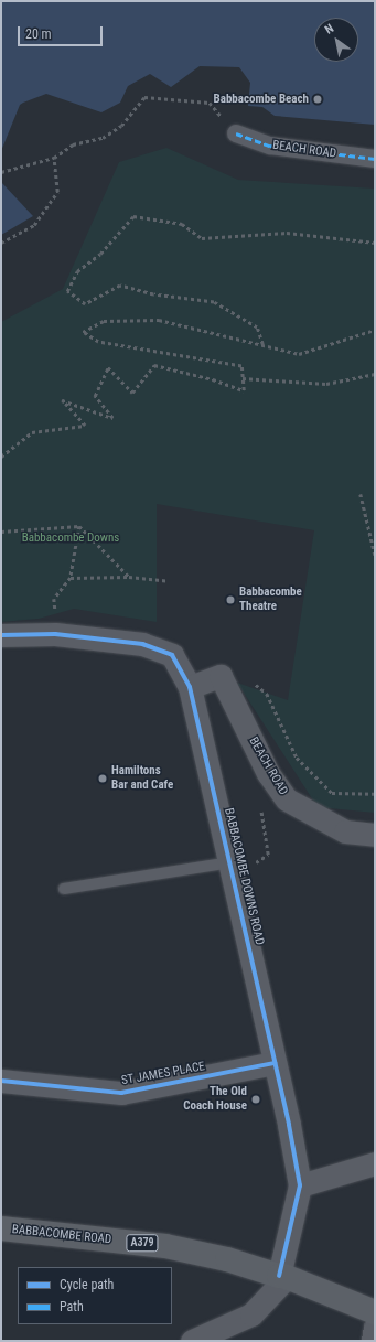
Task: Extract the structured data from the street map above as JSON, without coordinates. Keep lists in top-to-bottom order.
{
  "streets": {
    "main road": ["BABBACOMBE ROAD", "A379"],
    "street": ["BEACH ROAD", "BABBACOMBE DOWNS ROAD", "ST JAMES PLACE"]
  },
  "crossings": [
    ["BEACH ROAD", "BABBACOMBE DOWNS ROAD"],
    ["BABBACOMBE DOWNS ROAD", "ST JAMES PLACE"],
    ["BABBACOMBE DOWNS ROAD", "BABBACOMBE ROAD"]
  ],
  "parks": ["Babbacombe Downs"],
  "places": [
    "Babbacombe Beach",
    "Babbacombe Theatre",
    "Hamiltons Bar and Cafe",
    "The Old Coach House"
  ],
  "legend": ["Cycle path", "Path"],
  "scale_bar": "20 m",
  "north": "top left"
}
